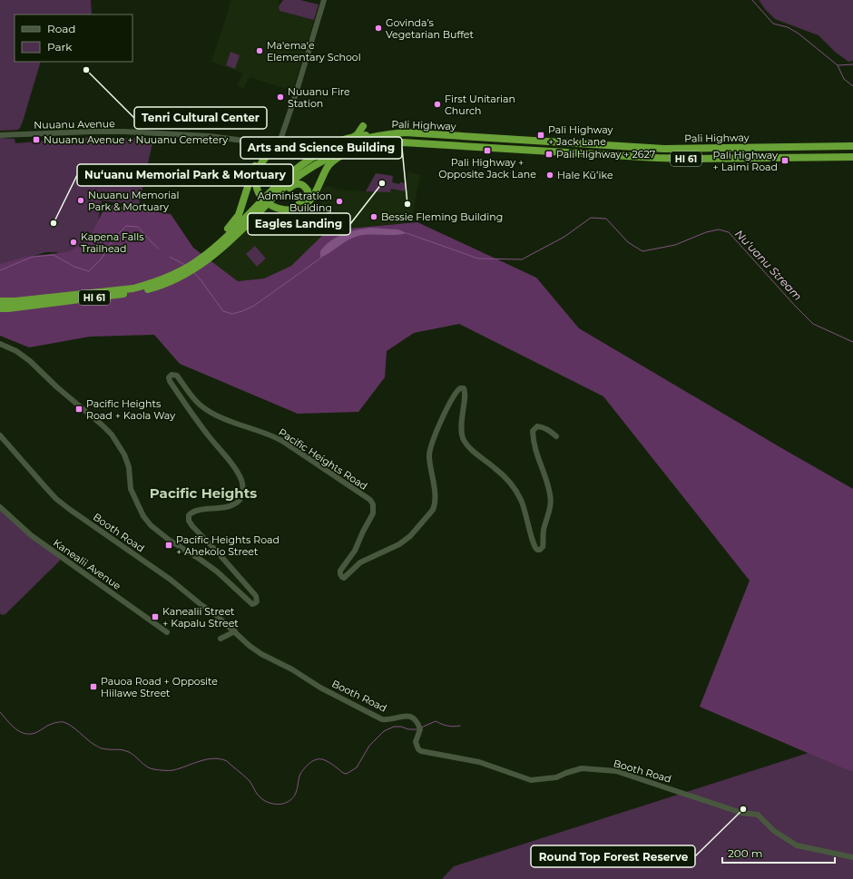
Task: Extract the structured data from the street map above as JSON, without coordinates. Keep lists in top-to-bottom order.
{
  "streets": {
    "highway": ["Pali Highway", "HI 61"],
    "street": [
      "Nuuanu Avenue",
      "Pacific Heights Road",
      "Booth Road",
      "Kanealii Avenue"
    ]
  },
  "districts": ["Pacific Heights"],
  "water": ["Nuʻuanu Stream"],
  "places": {
    "other": [
      "Govinda’s Vegetarian Buffet",
      "Ma'ema'e Elementary School",
      "Tenri Cultural Center",
      "Nuuanu Fire Station",
      "First Unitarian Church",
      "Hale Kūʻike",
      "Eagles Landing",
      "Nuuanu Memorial Park & Mortuary",
      "Administration Building",
      "Arts and Science Building",
      "Bessie Fleming Building",
      "Nuʻuanu Memorial Park & Mortuary",
      "Kapena Falls Trailhead",
      "Round Top Forest Reserve"
    ],
    "transit": [
      "Pali Highway + Jack Lane",
      "Nuuanu Avenue + Nuuanu Cemetery",
      "Pali Highway + Opposite Jack Lane",
      "Pali Highway + 2627",
      "Pali Highway + Laimi Road",
      "Pacific Heights Road + Kaola Way",
      "Pacific Heights Road + Ahekolo Street",
      "Kanealii Street + Kapalu Street",
      "Pauoa Road + Opposite Hiilawe Street"
    ]
  },
  "legend": ["Road", "Park"],
  "scale_bar": "200 m"
}
